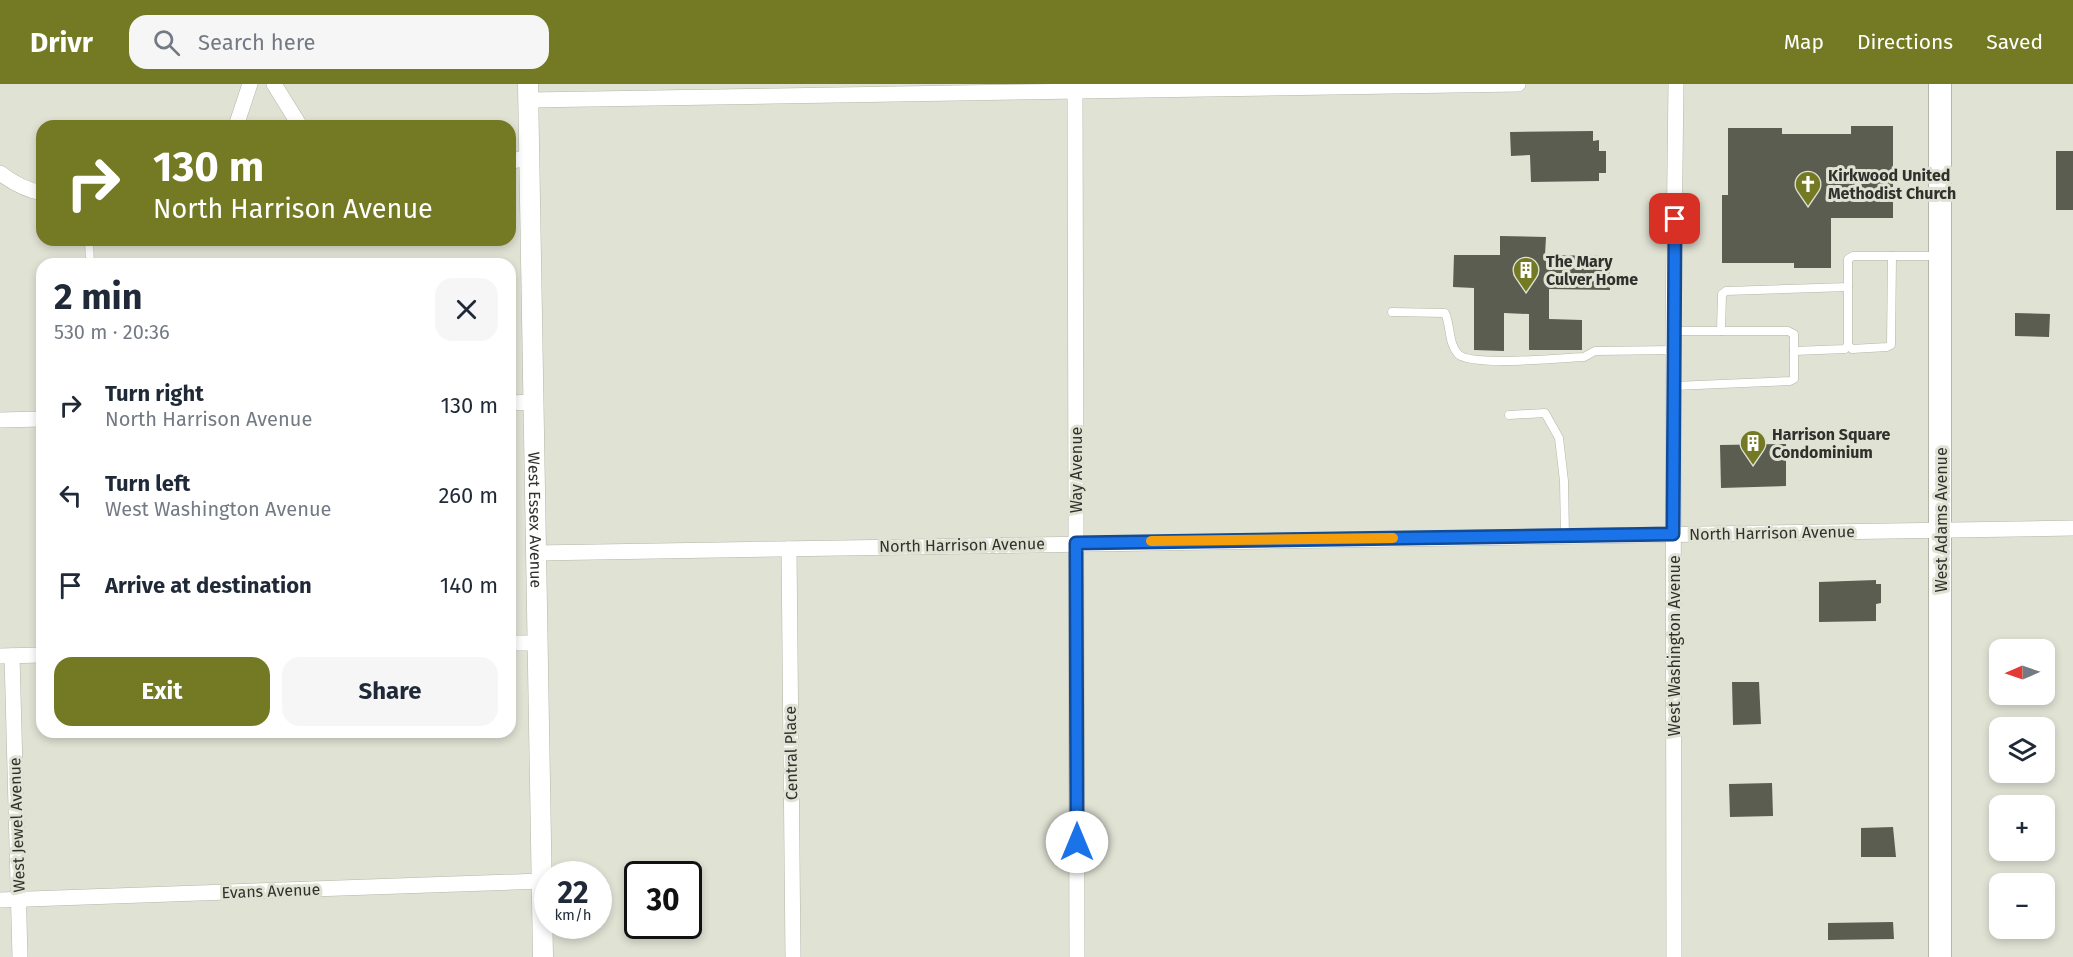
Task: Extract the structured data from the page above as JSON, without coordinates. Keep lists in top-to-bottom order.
{
  "streets": {
    "main road": ["West Adams Avenue"],
    "street": [
      "Way Avenue",
      "West Essex Avenue",
      "North Harrison Avenue",
      "West Washington Avenue",
      "Central Place",
      "West Jewel Avenue",
      "Evans Avenue"
    ]
  },
  "crossings": [
    ["Way Avenue", "North Harrison Avenue"],
    ["West Adams Avenue", "North Harrison Avenue"],
    ["West Essex Avenue", "North Harrison Avenue"],
    ["North Harrison Avenue", "West Washington Avenue"],
    ["North Harrison Avenue", "Central Place"],
    ["West Jewel Avenue", "Evans Avenue"]
  ],
  "places": {
    "church": ["Kirkwood United Methodist Church"],
    "building": ["The Mary Culver Home", "Harrison Square Condominium"]
  },
  "north": "left",
  "page": {
    "header": "Drivr",
    "search": "Search here",
    "nav": ["Map", "Directions", "Saved"],
    "turn": ["130 m", "North Harrison Avenue"],
    "heading": ["2 min", "530 m · 20:36"],
    "list": [
      {
        "name": "Turn right",
        "note": "North Harrison Avenue",
        "value": "130 m"
      },
      {
        "name": "Turn left",
        "note": "West Washington Avenue",
        "value": "260 m"
      },
      {
        "name": "Arrive at destination",
        "value": "140 m"
      }
    ],
    "map_buttons": ["+", "−"],
    "buttons": ["Exit", "Share"],
    "speed": "22 km/h",
    "limit": "30"
  }
}
